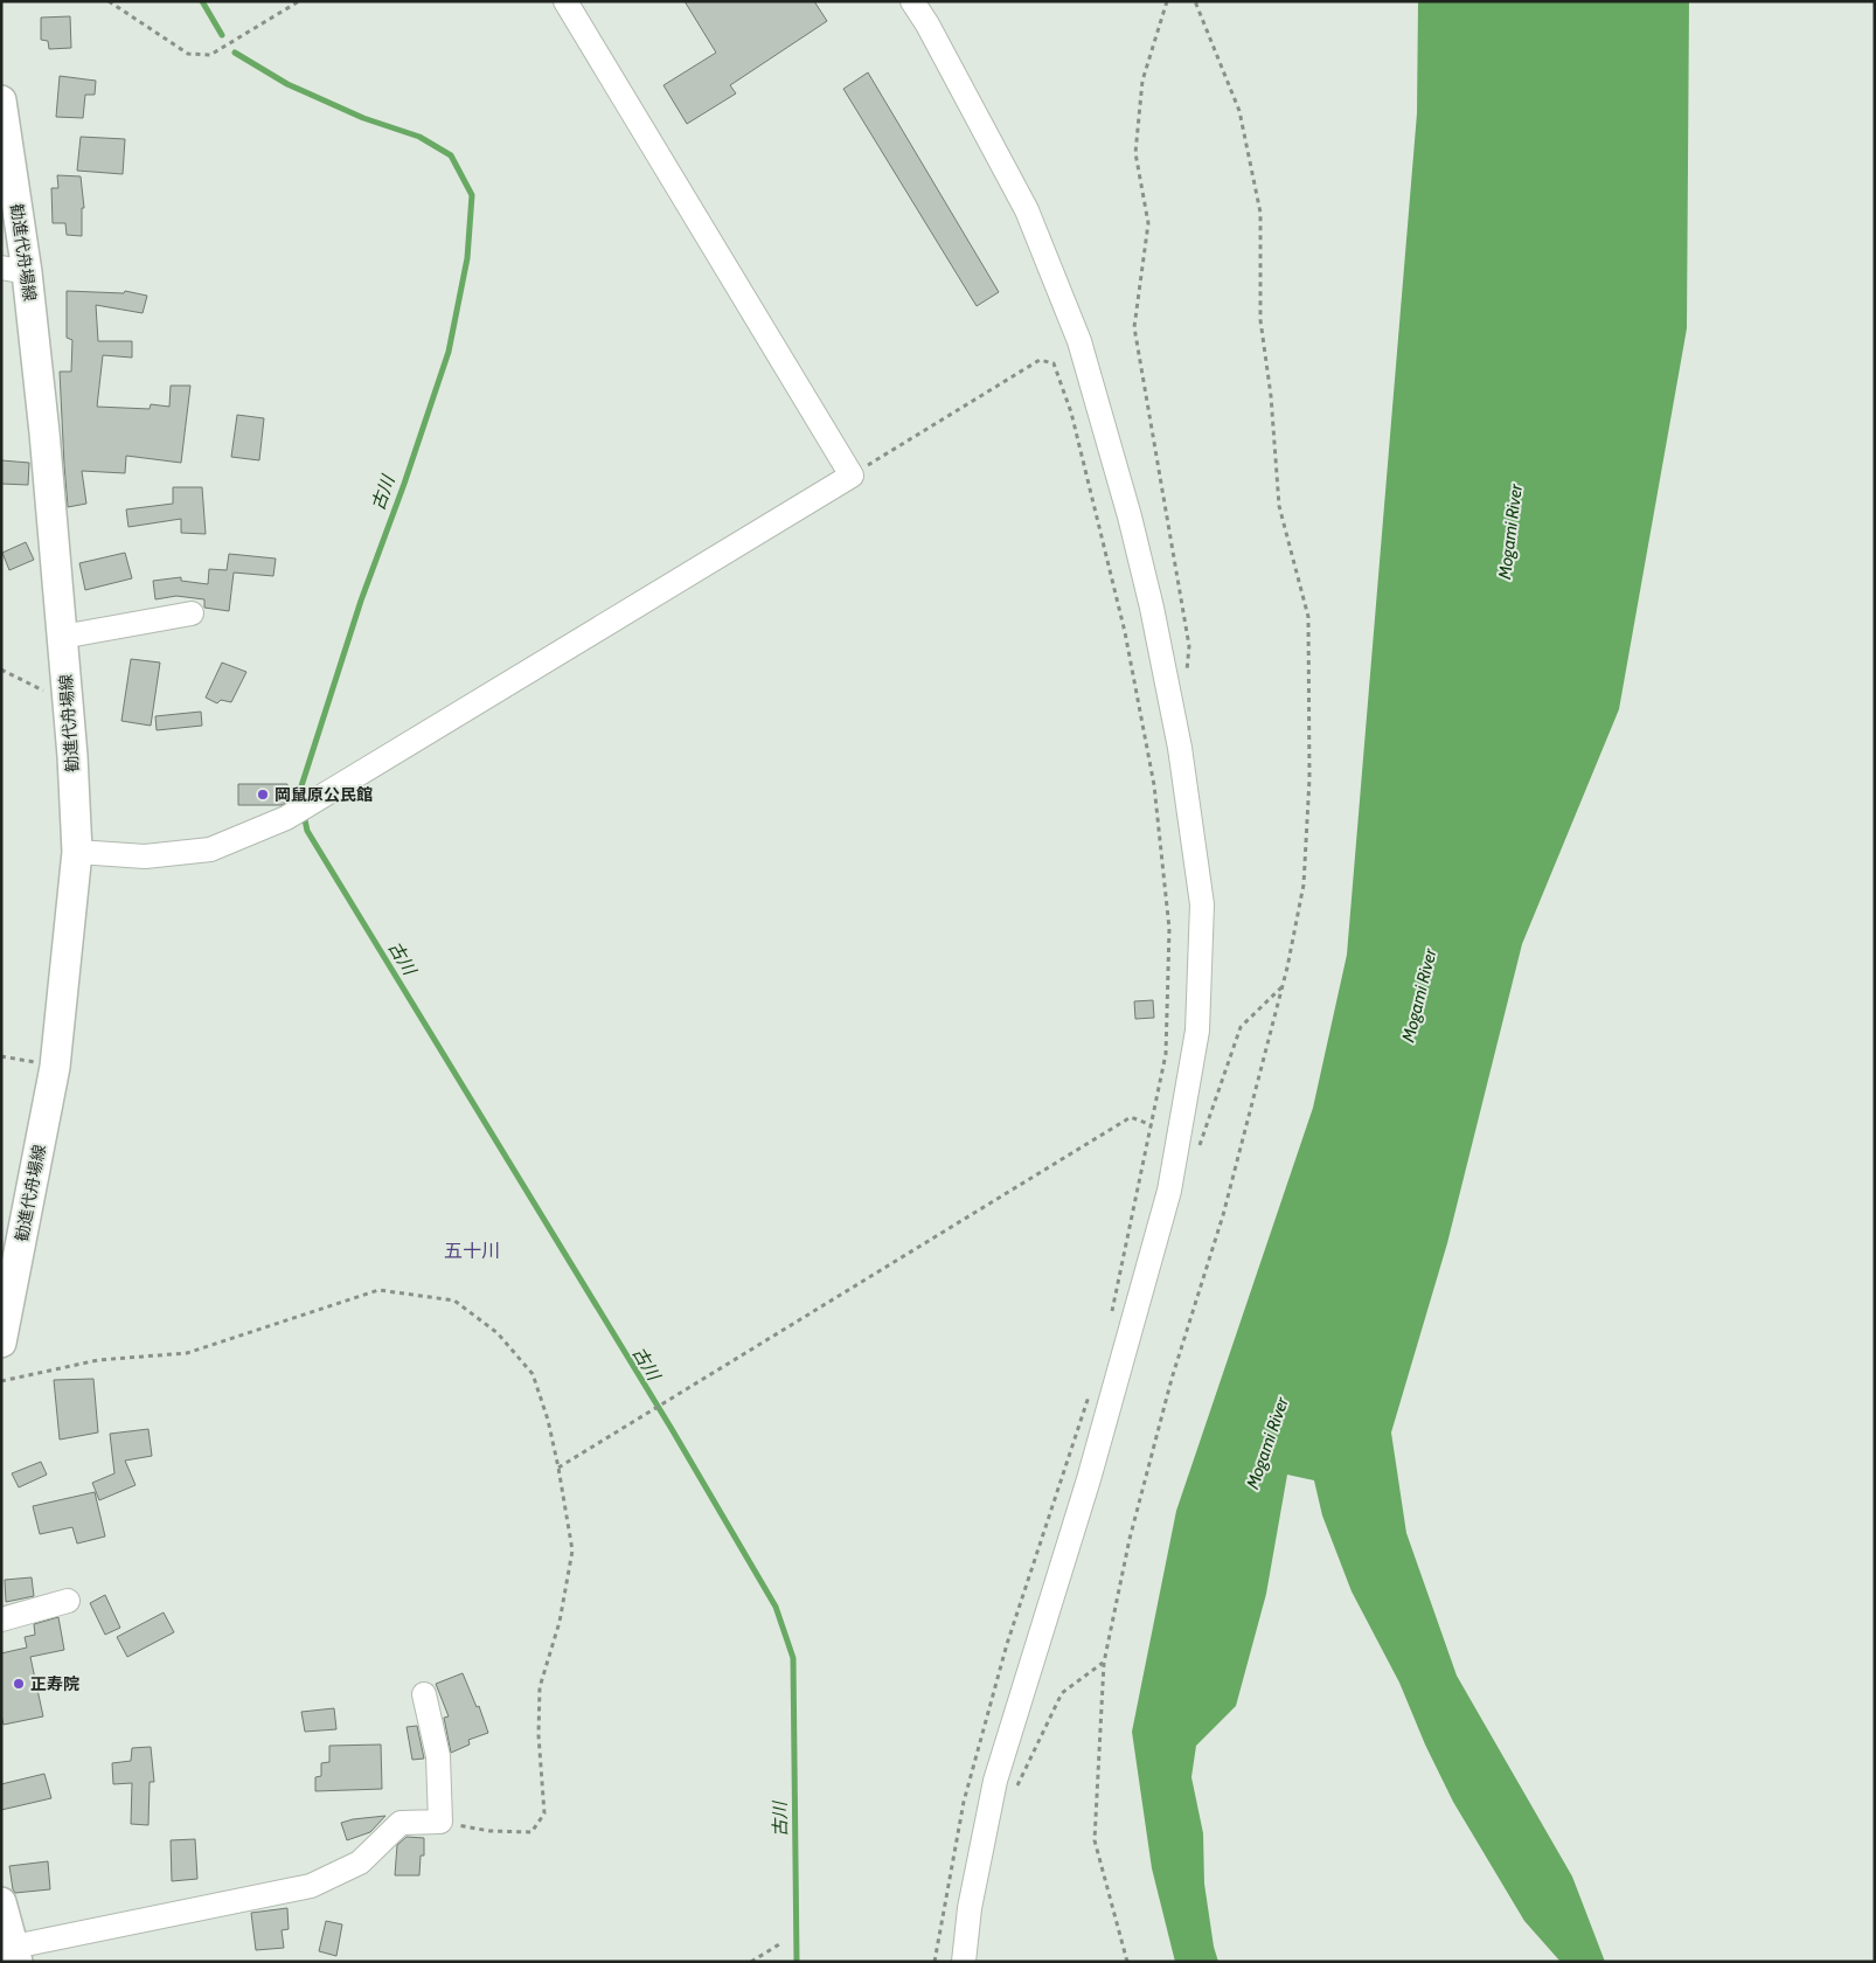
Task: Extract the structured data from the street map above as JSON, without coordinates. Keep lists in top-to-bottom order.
{
  "streets": {
    "main road": ["勧進代舟場線"]
  },
  "districts": ["五十川"],
  "water": ["古川", "Mogami River"],
  "places": ["岡鼠原公民館", "正寿院"]
}
